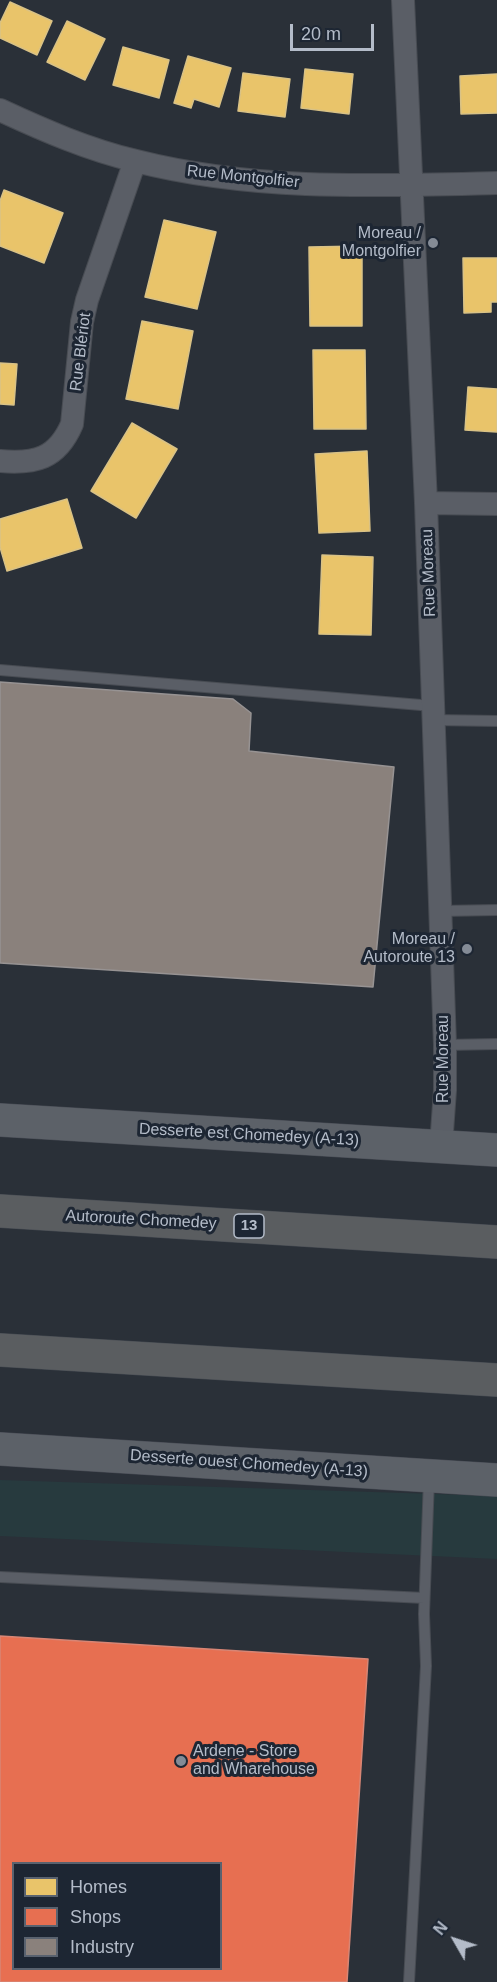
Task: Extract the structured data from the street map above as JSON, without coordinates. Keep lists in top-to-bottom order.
{
  "streets": {
    "highway": ["Autoroute Chomedey", "13"],
    "main road": ["Desserte est Chomedey (A-13)", "Desserte ouest Chomedey (A-13)"],
    "street": ["Rue Montgolfier", "Rue Blériot", "Rue Moreau"]
  },
  "crossings": [
    ["Rue Montgolfier", "Rue Blériot"],
    ["Rue Montgolfier", "Rue Moreau"],
    ["Rue Moreau", "Desserte est Chomedey (A-13)"]
  ],
  "places": ["Moreau / Montgolfier", "Moreau / Autoroute 13", "Ardene - Store and Wharehouse"],
  "legend": ["Homes", "Shops", "Industry"],
  "scale_bar": "20 m",
  "north": "top left"
}
